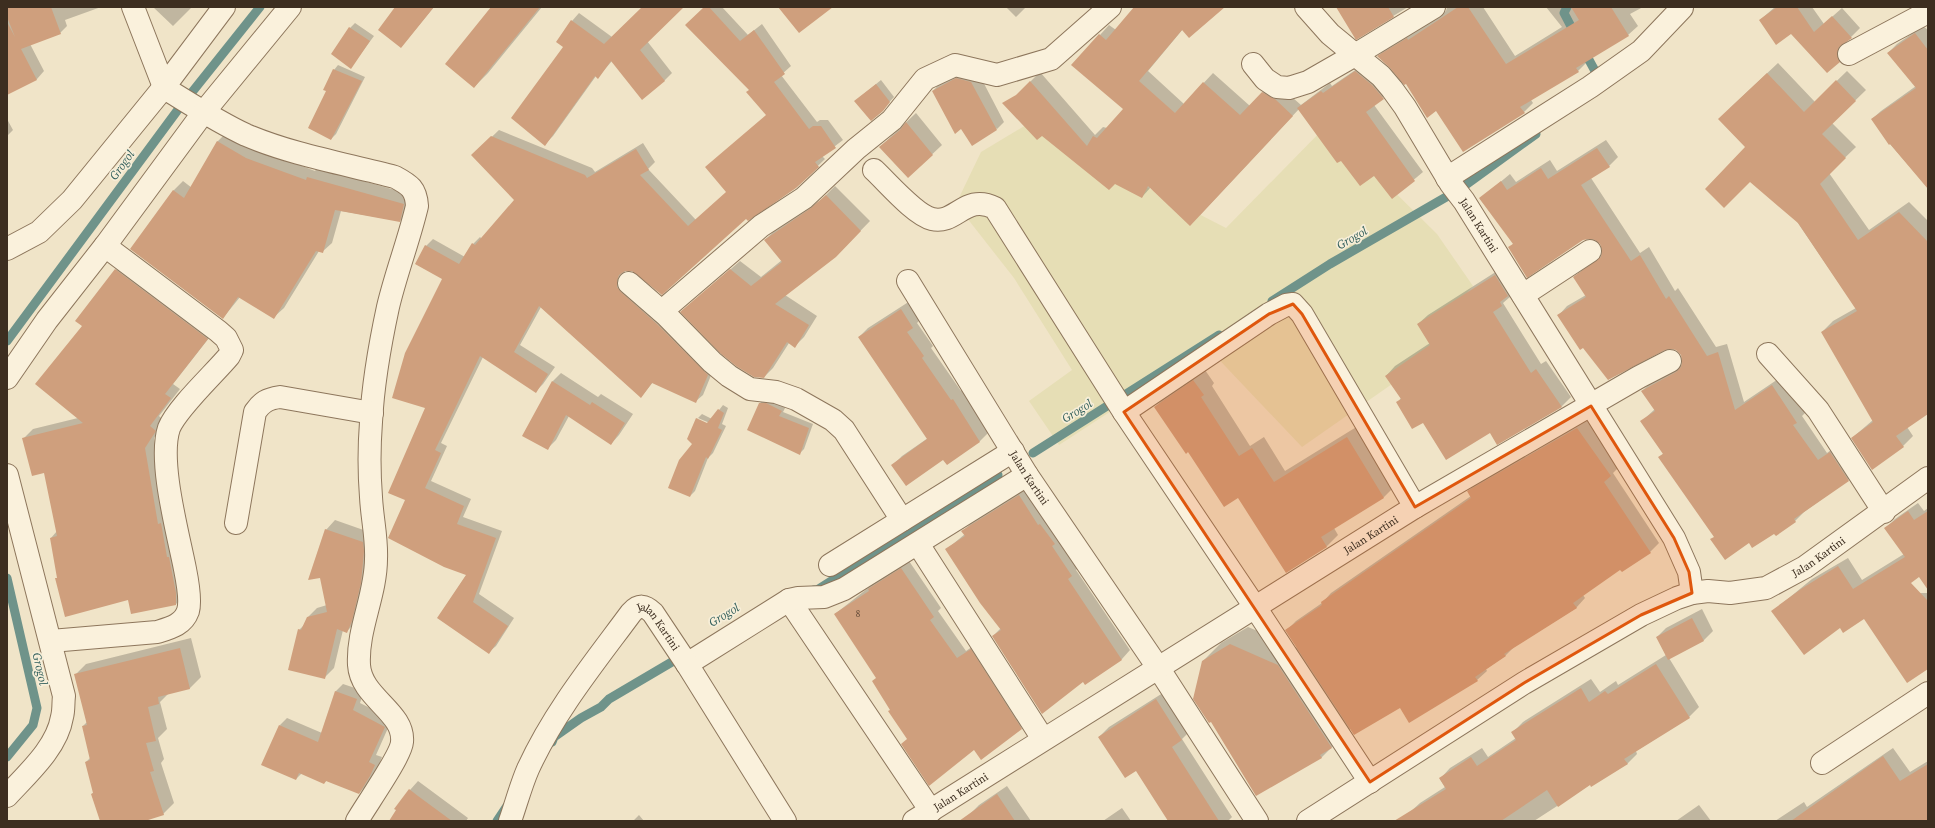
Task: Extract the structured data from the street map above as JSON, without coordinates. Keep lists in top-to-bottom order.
{
  "streets": {
    "street": ["Jalan Kartini"]
  },
  "water": ["Grogol"],
  "house_numbers": ["8"]
}
